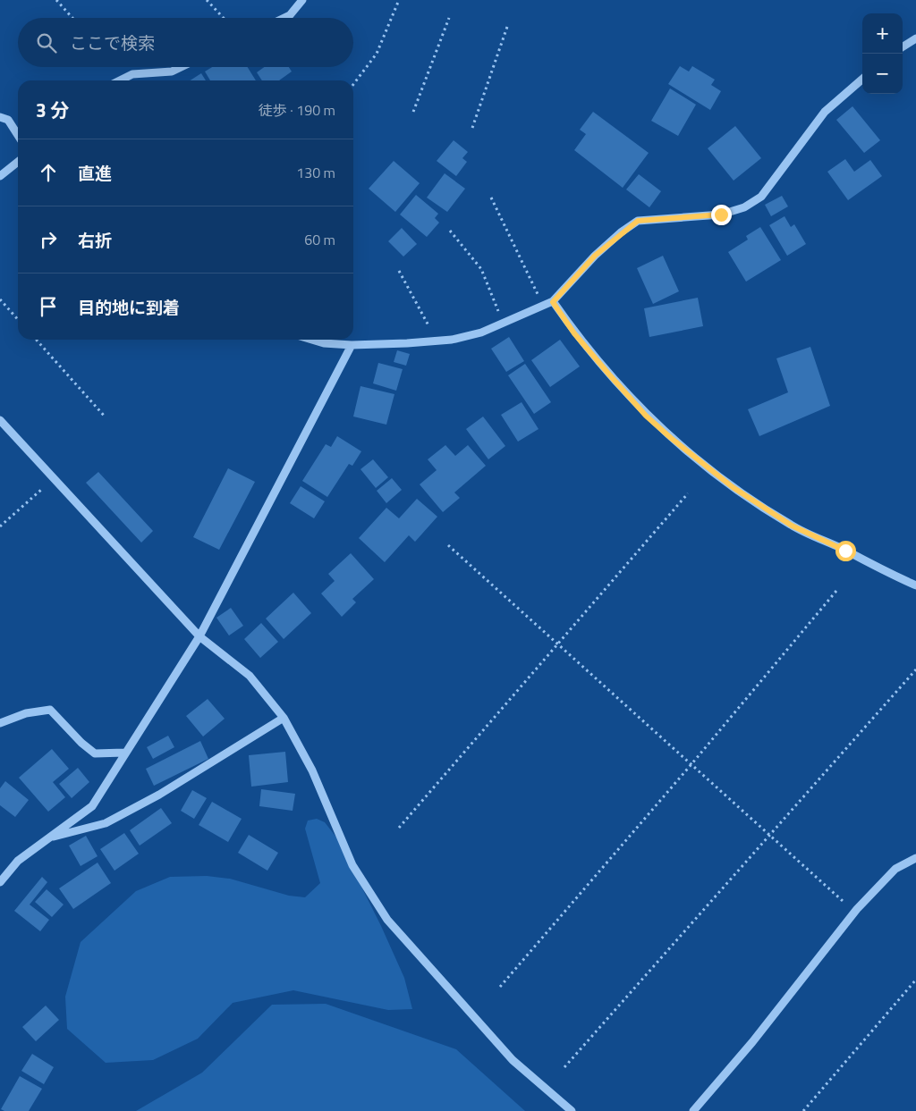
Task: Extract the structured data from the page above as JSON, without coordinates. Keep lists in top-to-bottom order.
{
  "page": {
    "map_buttons": ["+", "−"],
    "search": "ここで検索",
    "heading": ["3 分", "徒歩 · 190 m"],
    "list": [
      ["直進", "130 m"],
      ["右折", "60 m"],
      "目的地に到着"
    ]
  }
}
